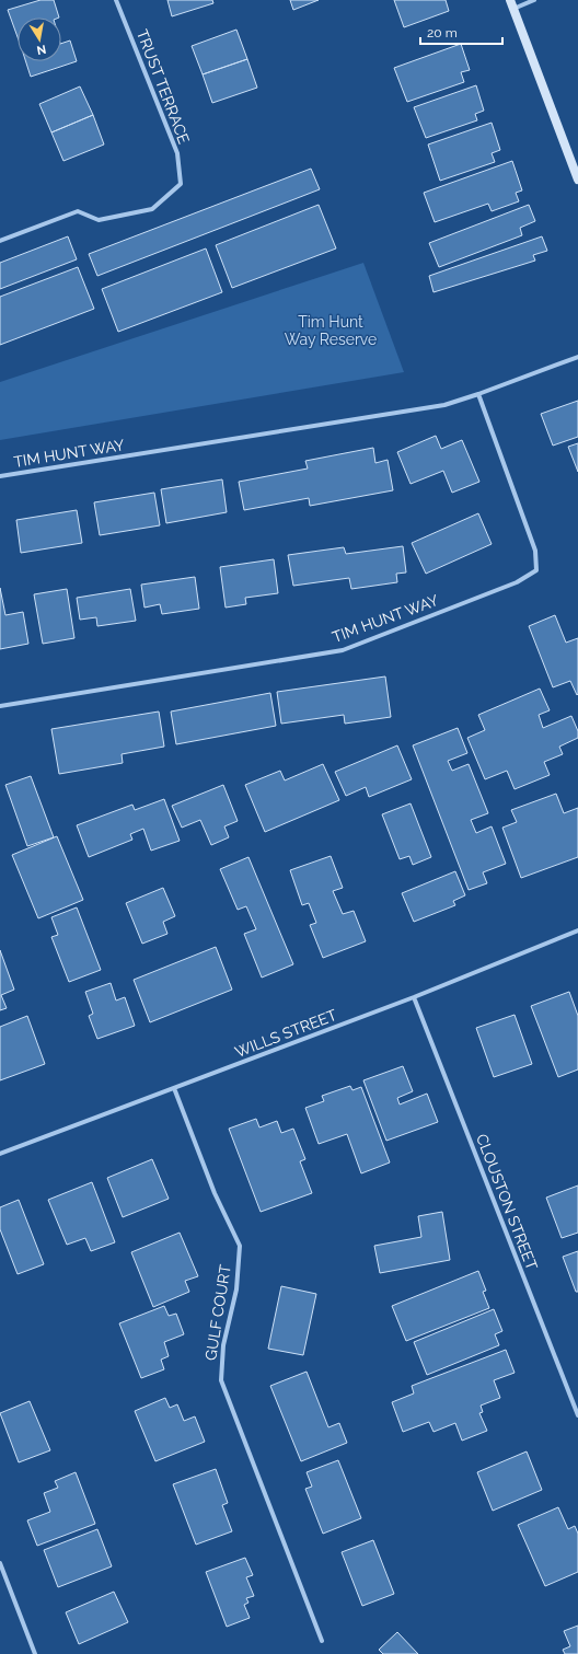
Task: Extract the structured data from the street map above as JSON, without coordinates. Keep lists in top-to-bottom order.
{
  "streets": {
    "street": [
      "TRUST TERRACE",
      "TIM HUNT WAY",
      "WILLS STREET",
      "CLOUSTON STREET",
      "GULF COURT"
    ]
  },
  "crossings": [
    ["WILLS STREET", "CLOUSTON STREET"],
    ["WILLS STREET", "GULF COURT"]
  ],
  "parks": ["Tim Hunt Way Reserve"],
  "scale_bar": "20 m",
  "north": "bottom"
}
